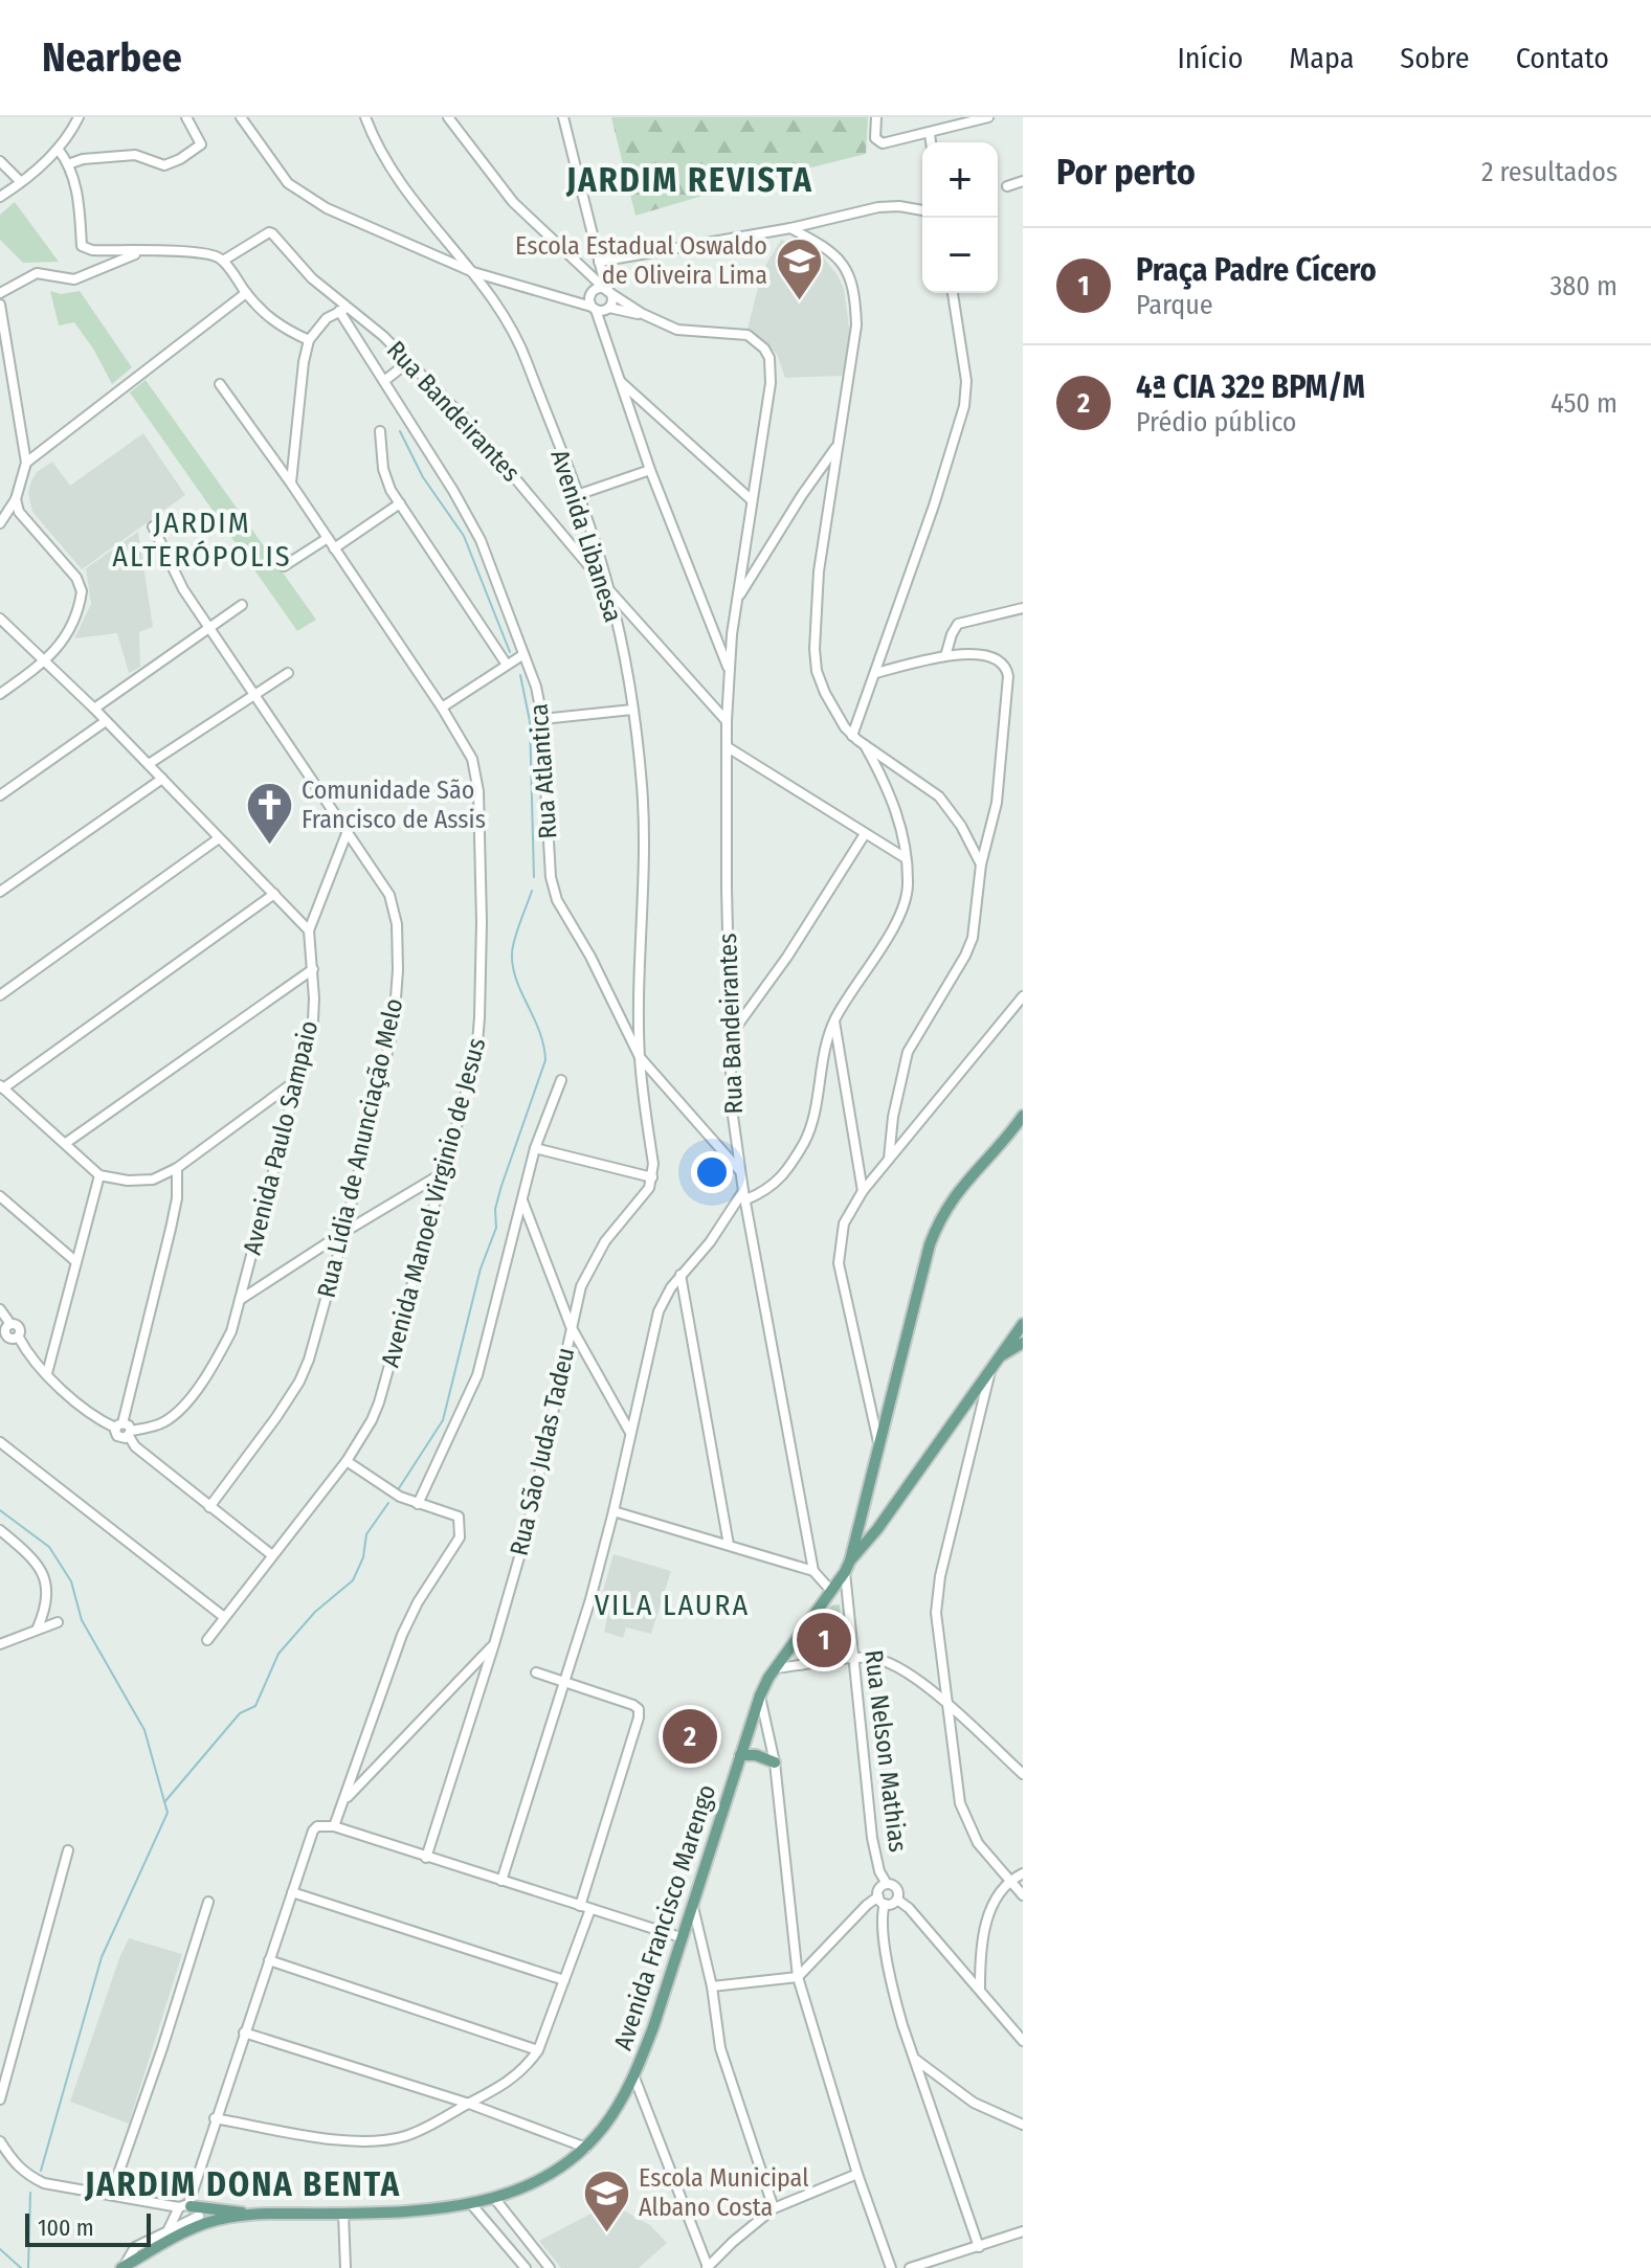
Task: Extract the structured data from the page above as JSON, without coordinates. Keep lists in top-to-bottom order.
{
  "streets": {
    "main road": ["Avenida Francisco Marengo"],
    "street": [
      "Rua Bandeirantes",
      "Avenida Libanesa",
      "Rua Atlantica",
      "Avenida Paulo Sampaio",
      "Rua Lídia de Anunciação Melo",
      "Avenida Manoel Virginio de Jesus",
      "Rua São Judas Tadeu",
      "Rua Nelson Mathias"
    ]
  },
  "crossings": [
    ["Rua Bandeirantes", "Avenida Libanesa"],
    ["Rua Bandeirantes", "Rua Atlantica"],
    ["Avenida Libanesa", "Rua Atlantica"],
    ["Rua Nelson Mathias", "Avenida Francisco Marengo"]
  ],
  "districts": [
    "JARDIM REVISTA",
    "JARDIM ALTERÓPOLIS",
    "VILA LAURA",
    "JARDIM DONA BENTA"
  ],
  "places": {
    "school or university": ["Escola Estadual Oswaldo de Oliveira Lima", "Escola Municipal Albano Costa"],
    "church": ["Comunidade São Francisco de Assis"]
  },
  "scale_bar": "100 m",
  "page": {
    "header": "Nearbee",
    "nav": [
      "Início",
      "Mapa",
      "Sobre",
      "Contato"
    ],
    "heading": ["Por perto", "2 resultados"],
    "map_buttons": ["+", "−"],
    "list": [
      {
        "mark": "1",
        "name": "Praça Padre Cícero",
        "note": "Parque",
        "value": "380 m"
      },
      {
        "mark": "2",
        "name": "4ª CIA 32º BPM/M",
        "note": "Prédio público",
        "value": "450 m"
      }
    ],
    "pins": ["1", "2"],
    "scale": "100 m"
  }
}
